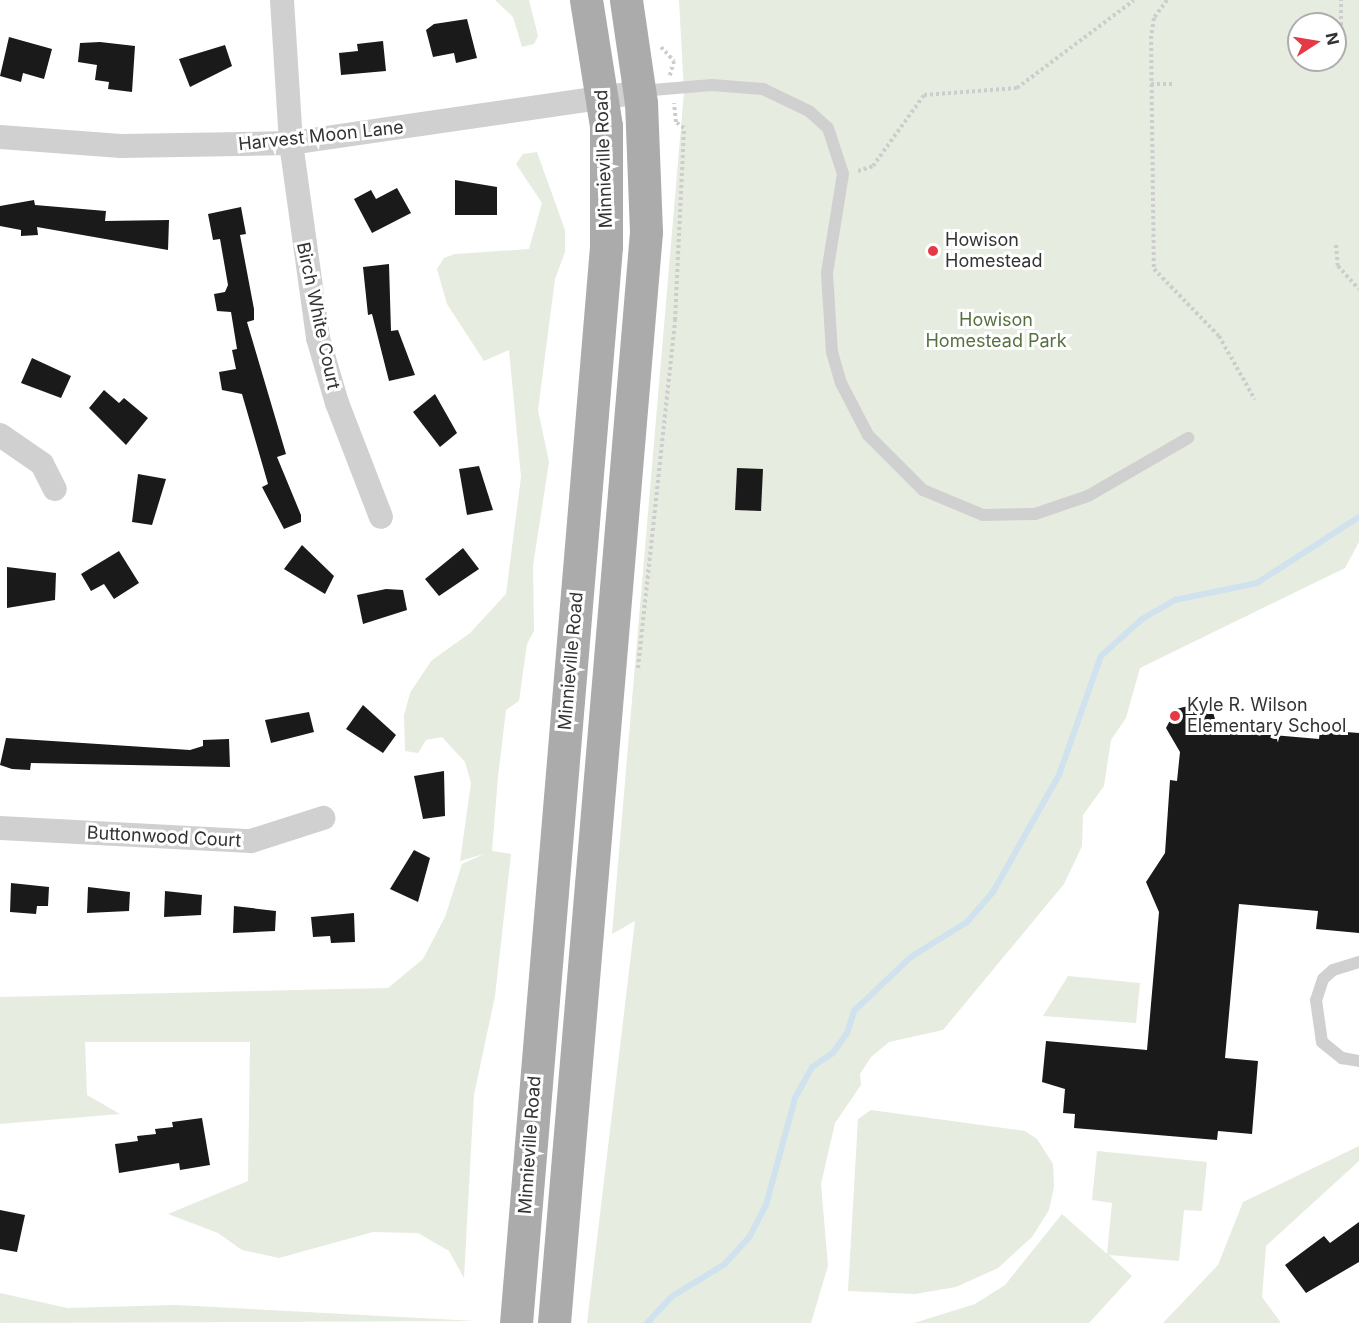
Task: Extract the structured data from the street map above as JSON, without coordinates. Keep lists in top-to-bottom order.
{
  "streets": {
    "main road": ["Minnieville Road"],
    "street": ["Harvest Moon Lane", "Birch White Court", "Buttonwood Court"]
  },
  "crossings": [
    ["Harvest Moon Lane", "Minnieville Road"],
    ["Harvest Moon Lane", "Birch White Court"]
  ],
  "parks": ["Howison Homestead Park"],
  "places": ["Howison Homestead", "Kyle R. Wilson Elementary School"],
  "north": "right"
}
